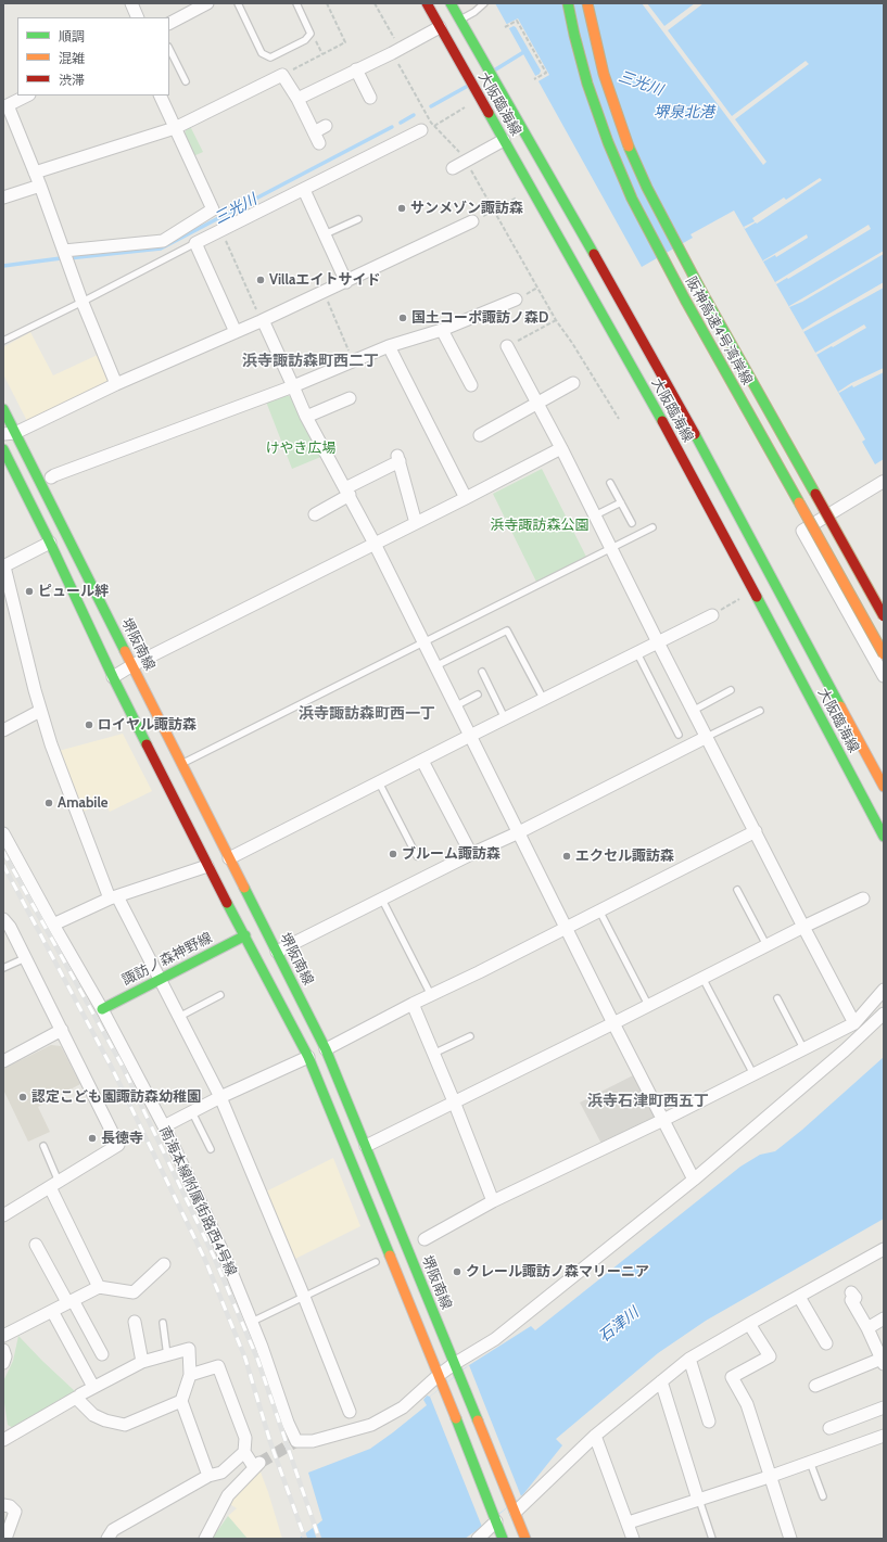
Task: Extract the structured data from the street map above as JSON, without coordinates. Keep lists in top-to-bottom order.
{
  "streets": {
    "main road": [
      "大阪臨海線",
      "阪神高速4号湾岸線",
      "堺阪南線",
      "諏訪ノ森神野線"
    ],
    "street": ["南海本線附属街路西4号線"]
  },
  "crossings": [
    ["諏訪ノ森神野線", "南海本線附属街路西4号線"]
  ],
  "districts": ["浜寺諏訪森町西二丁", "浜寺諏訪森町西一丁", "浜寺石津町西五丁"],
  "water": ["三光川", "堺泉北港", "石津川"],
  "parks": ["けやき広場", "浜寺諏訪森公園"],
  "places": [
    "サンメゾン諏訪森",
    "Villaエイトサイド",
    "国土コーポ諏訪ノ森D",
    "ピュール絆",
    "ロイヤル諏訪森",
    "Amabile",
    "ブルーム諏訪森",
    "エクセル諏訪森",
    "認定こども園諏訪森幼稚園",
    "長徳寺",
    "クレール諏訪ノ森マリーニア"
  ],
  "legend": ["順調", "混雑", "渋滞"]
}
